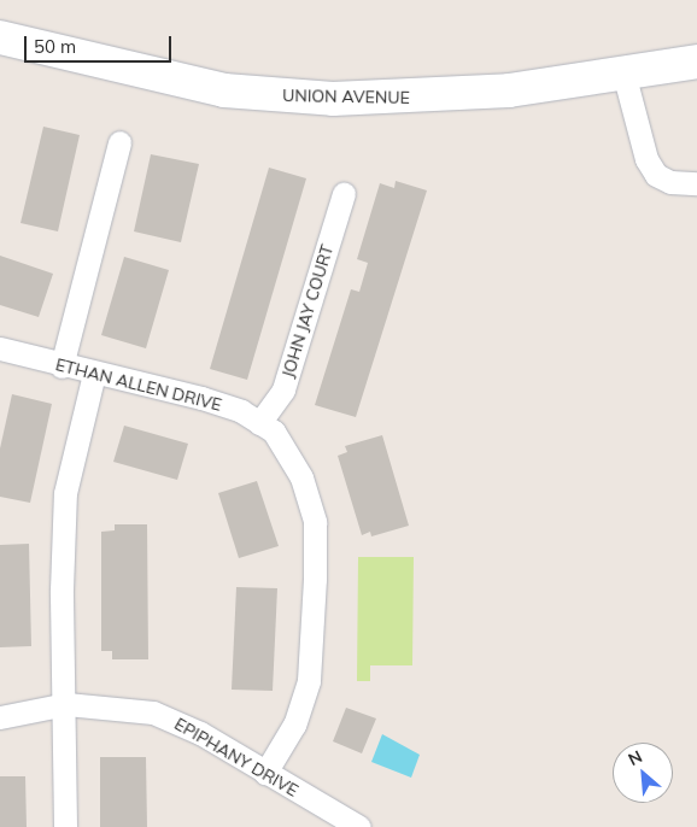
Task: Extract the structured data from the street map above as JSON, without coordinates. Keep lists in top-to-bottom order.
{
  "streets": {
    "street": [
      "UNION AVENUE",
      "JOHN JAY COURT",
      "ETHAN ALLEN DRIVE",
      "EPIPHANY DRIVE"
    ]
  },
  "crossings": [
    ["JOHN JAY COURT", "ETHAN ALLEN DRIVE"],
    ["ETHAN ALLEN DRIVE", "EPIPHANY DRIVE"]
  ],
  "scale_bar": "50 m",
  "north": "top left"
}
